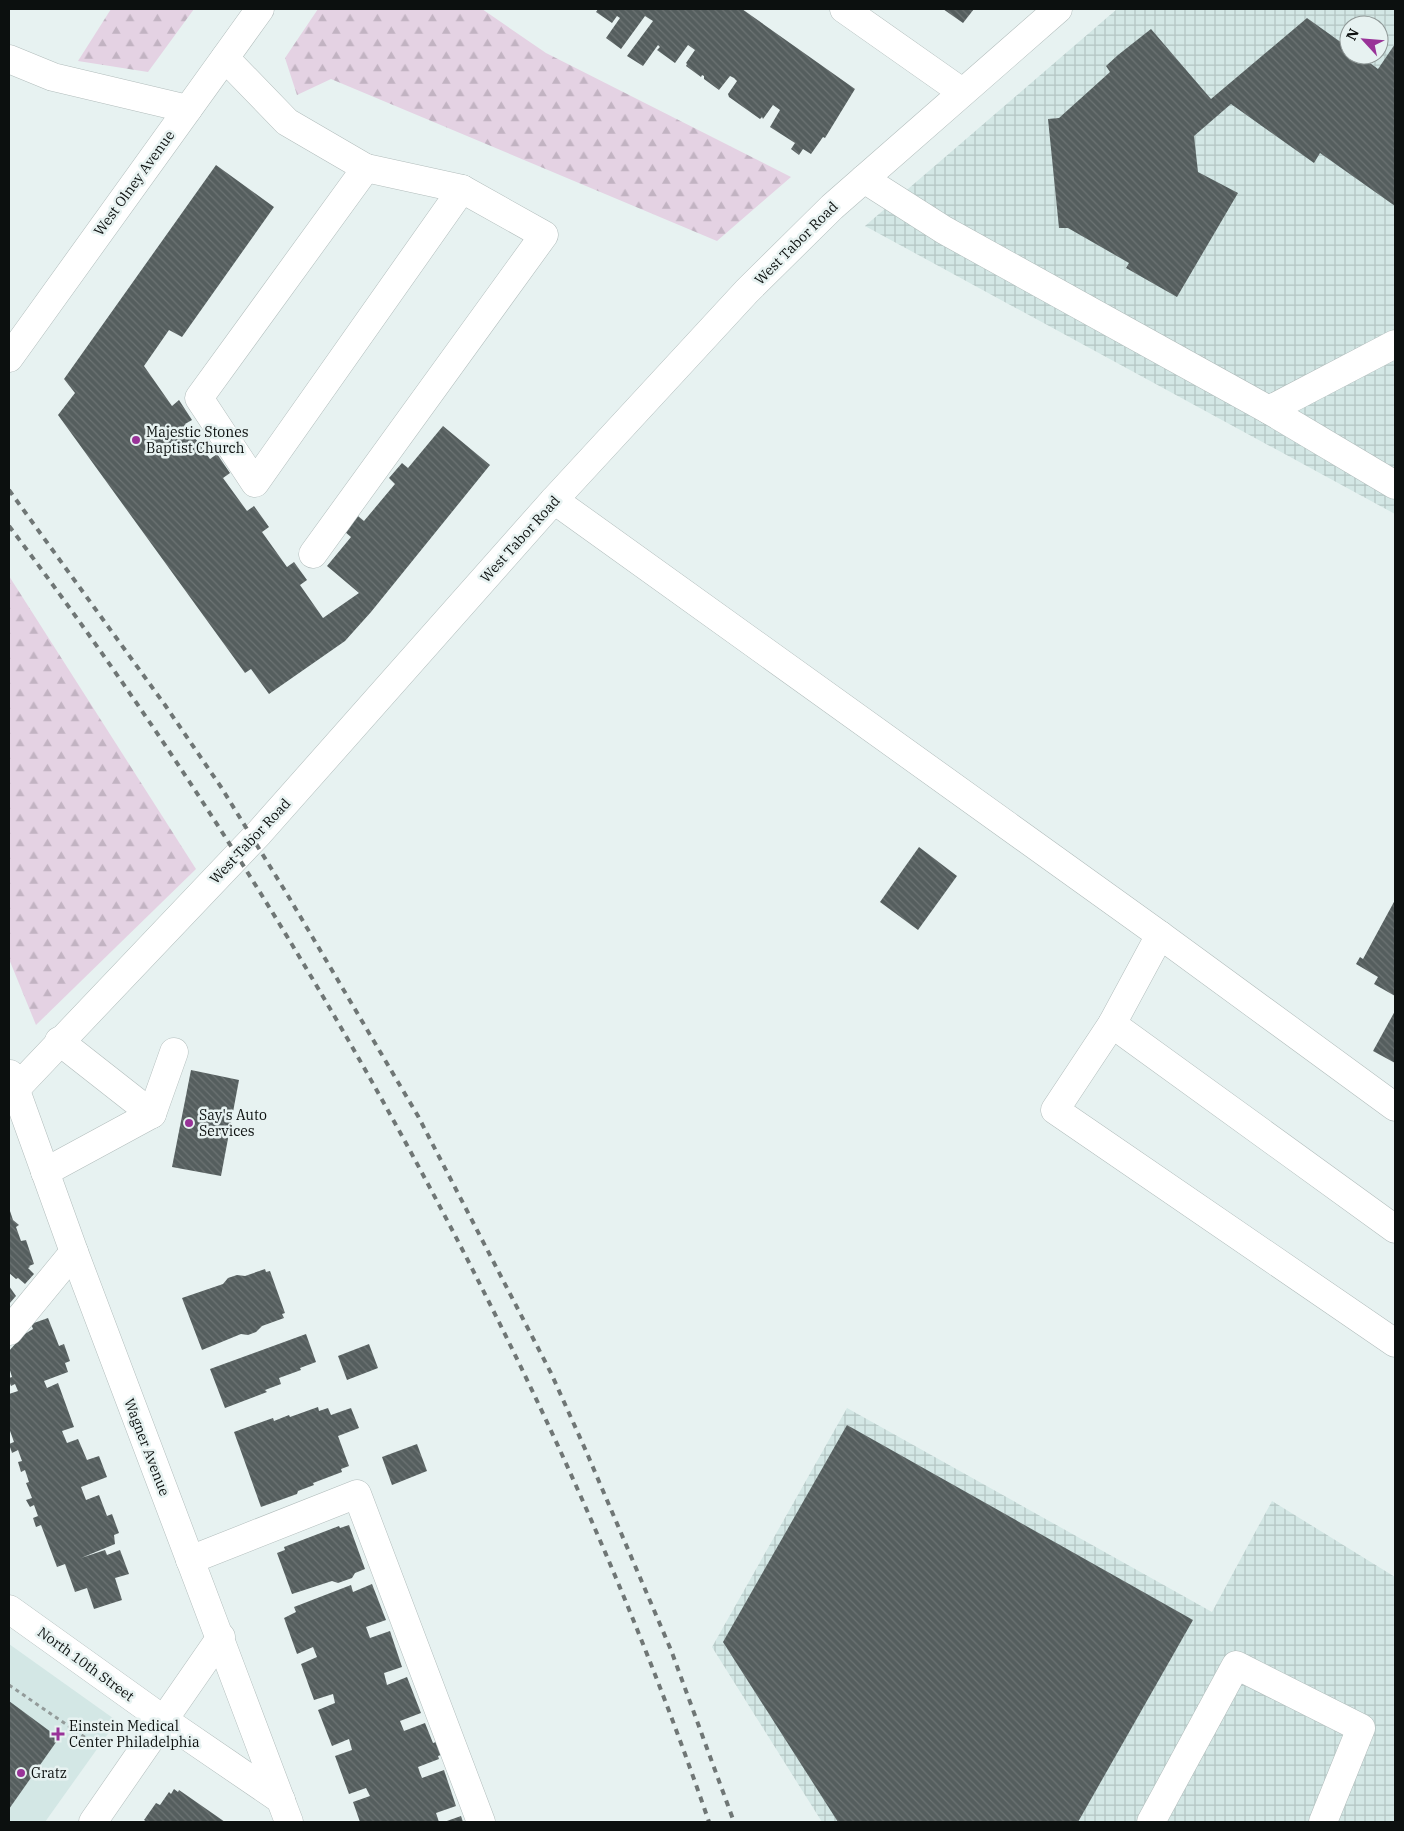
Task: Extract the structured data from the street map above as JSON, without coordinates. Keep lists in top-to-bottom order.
{
  "streets": {
    "street": [
      "West Olney Avenue",
      "West Tabor Road",
      "Wagner Avenue",
      "North 10th Street"
    ]
  },
  "crossings": [
    ["West Tabor Road", "Wagner Avenue"],
    ["Wagner Avenue", "North 10th Street"]
  ],
  "places": {
    "other": ["Majestic Stones Baptist Church", "Say's Auto Services", "Gratz"],
    "health": ["Einstein Medical Center Philadelphia"]
  },
  "north": "top left"
}
